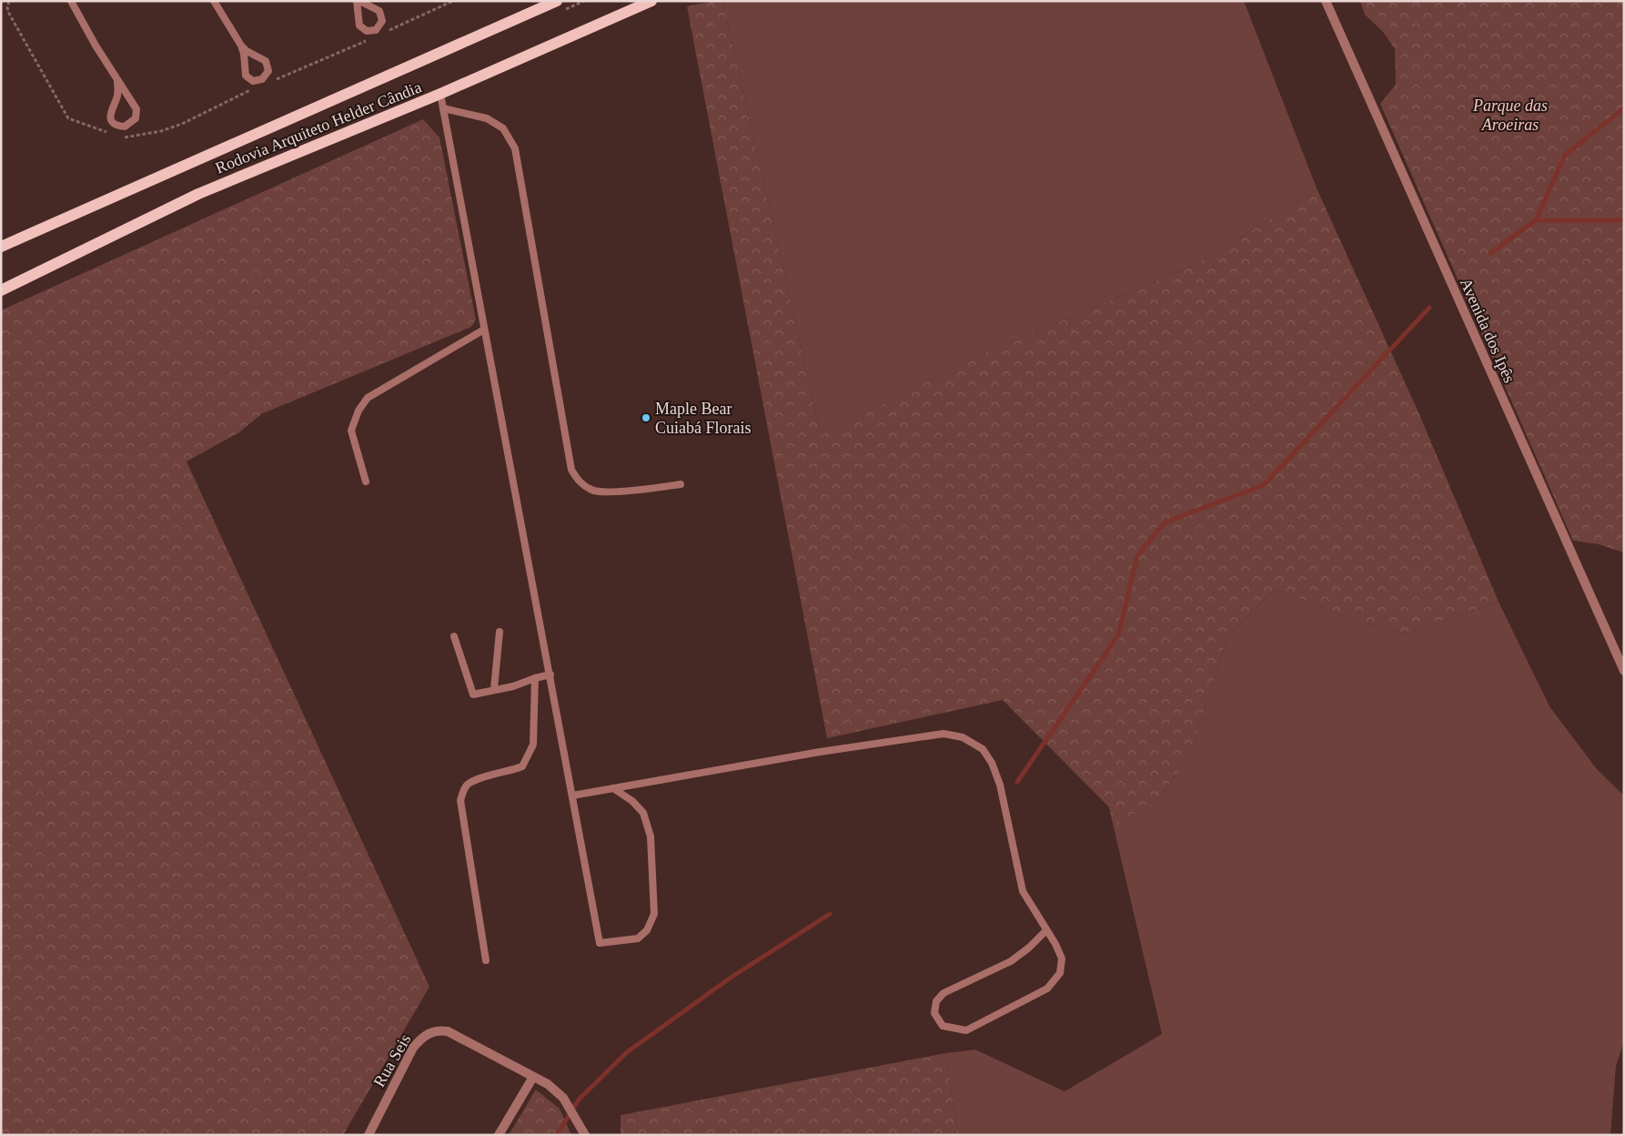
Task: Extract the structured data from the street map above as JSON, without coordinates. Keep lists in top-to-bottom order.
{
  "streets": {
    "main road": ["Rodovia Arquiteto Helder Cândia"],
    "street": ["Avenida dos Ipês", "Rua Seis"]
  },
  "parks": ["Parque das Aroeiras"],
  "places": ["Maple Bear Cuiabá Florais"]
}
